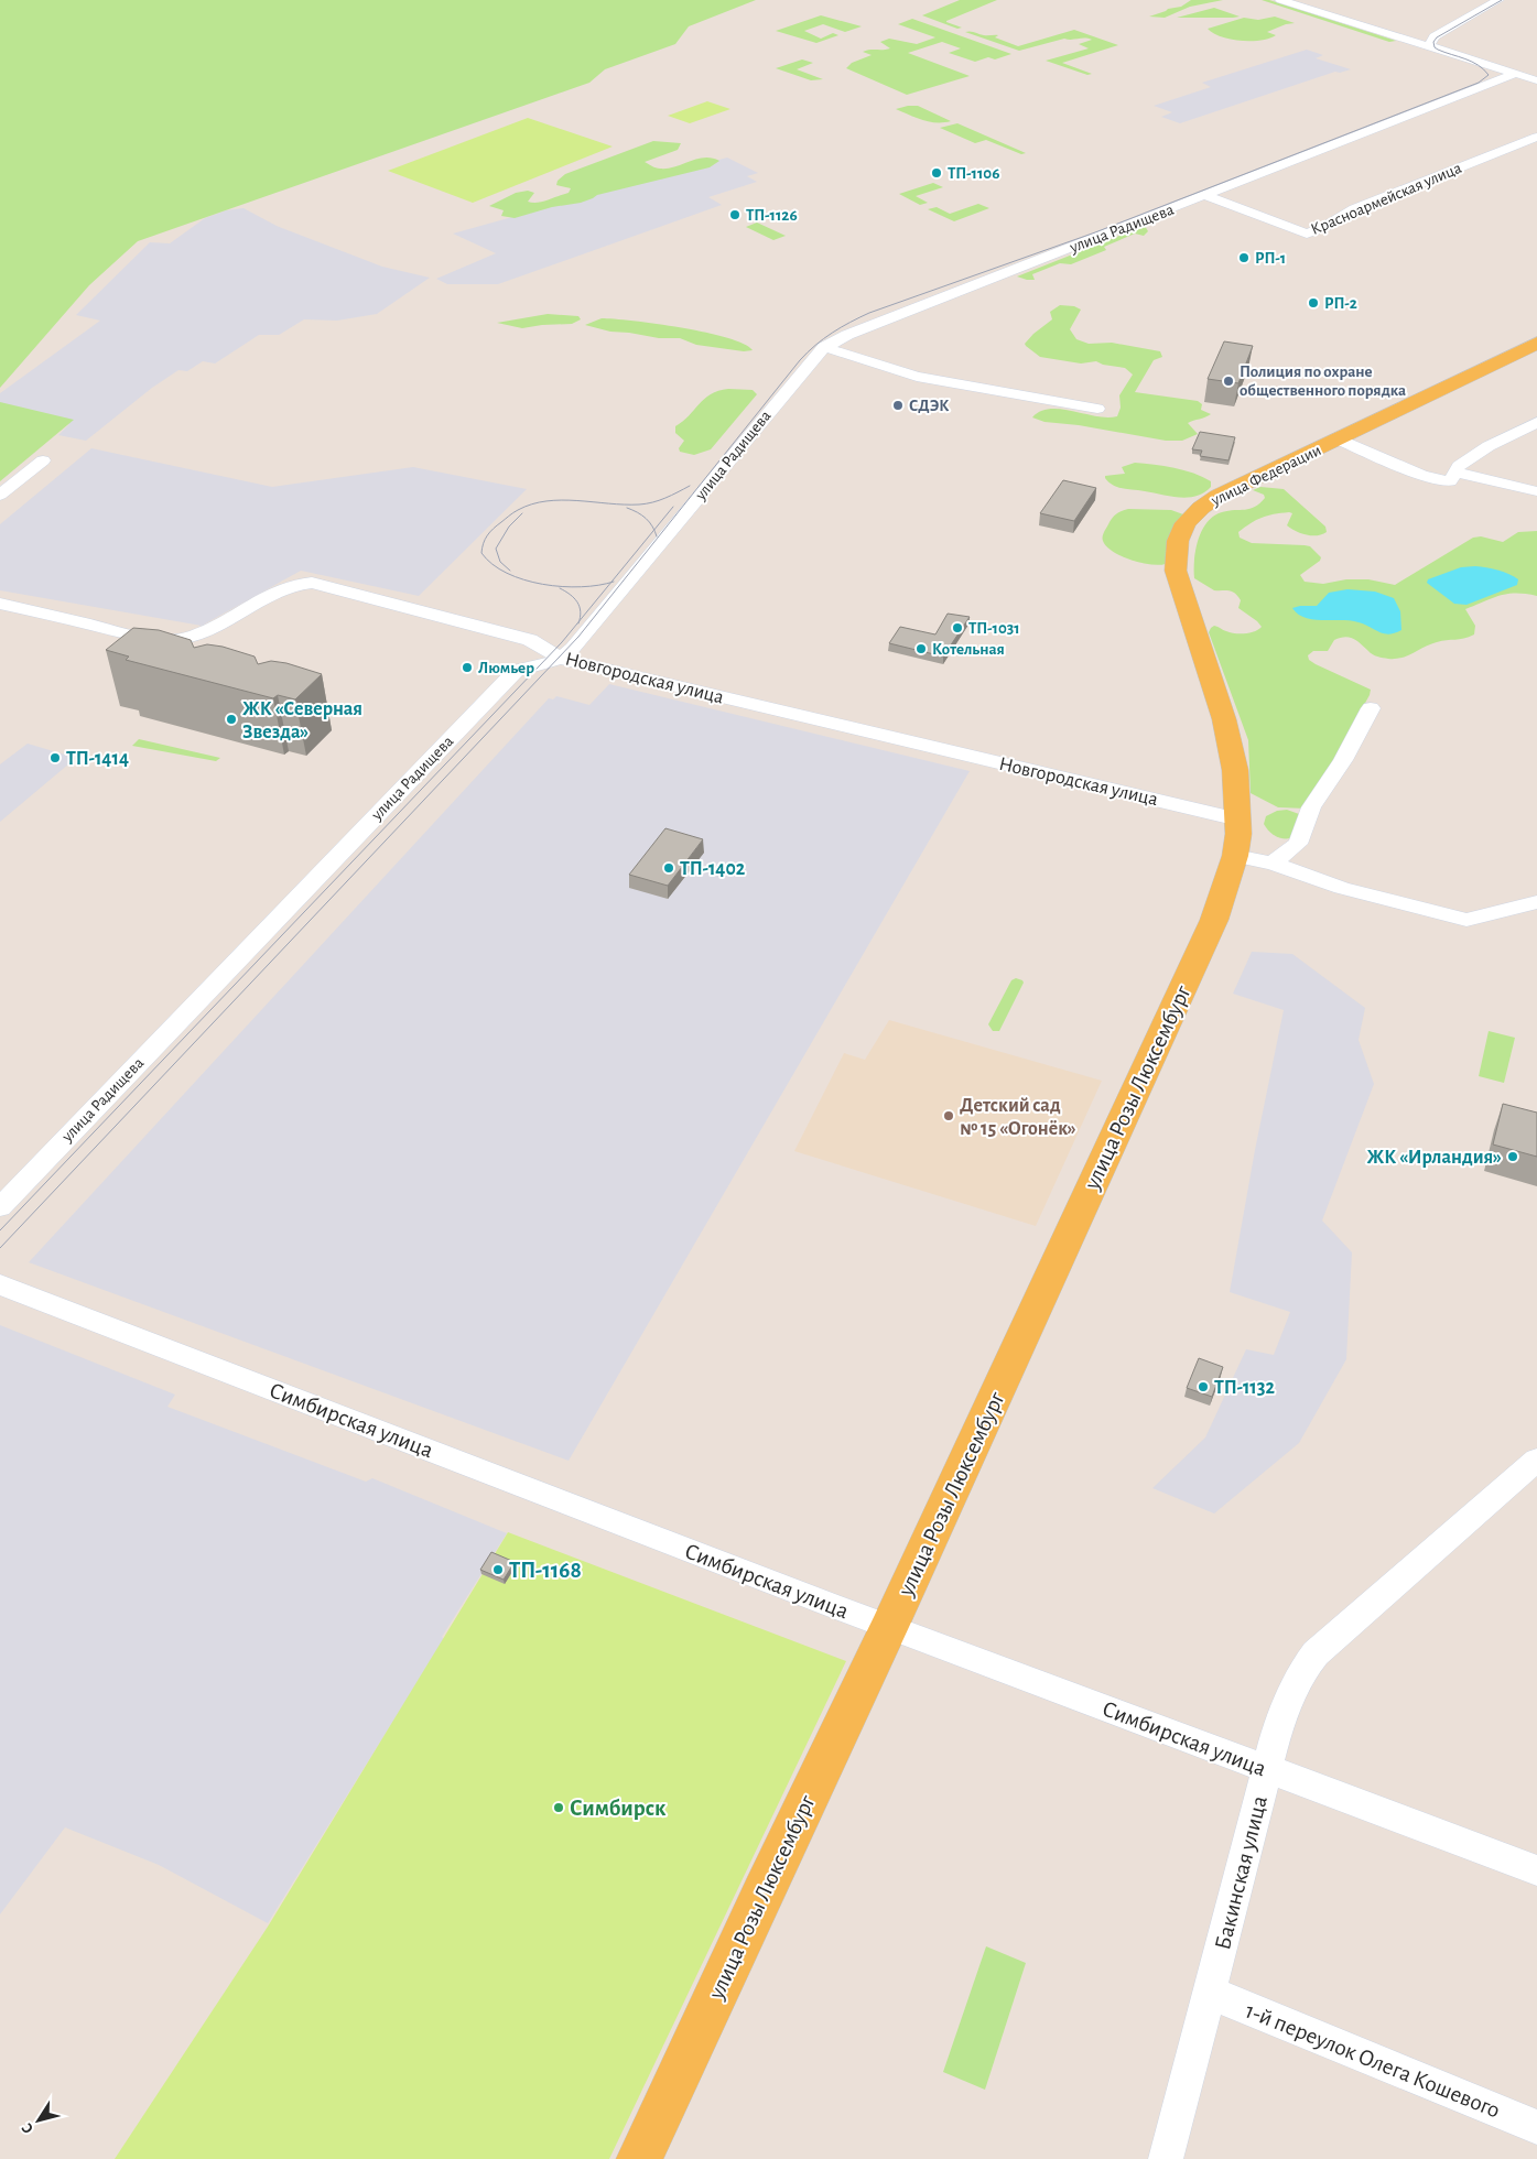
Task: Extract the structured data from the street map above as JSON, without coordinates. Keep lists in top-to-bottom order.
{
  "streets": {
    "main road": ["улица Федерации", "улица Розы Люксембург"],
    "street": [
      "Красноармейская улица",
      "улица Радищева",
      "Новгородская улица",
      "Симбирская улица",
      "Бакинская улица",
      "1-й переулок Олега Кошевого"
    ]
  },
  "crossings": [
    ["Красноармейская улица", "улица Радищева"],
    ["улица Радищева", "Новгородская улица"],
    ["улица Федерации", "Новгородская улица"],
    ["улица Федерации", "улица Розы Люксембург"],
    ["Новгородская улица", "улица Розы Люксембург"],
    ["улица Розы Люксембург", "Симбирская улица"],
    ["Симбирская улица", "Бакинская улица"],
    ["Бакинская улица", "1-й переулок Олега Кошевого"]
  ],
  "places": [
    "ТП-1106",
    "ТП-1126",
    "РП-1",
    "РП-2",
    "Полиция по охране общественного порядка",
    "СДЭК",
    "ТП-1031",
    "Котельная",
    "Люмьер",
    "ЖК «Северная Звезда»",
    "ТП-1414",
    "ТП-1402",
    "Детский сад № 15 «Огонёк»",
    "ЖК «Ирландия»",
    "ТП-1132",
    "ТП-1168",
    "Симбирск"
  ],
  "north": "bottom left"
}
